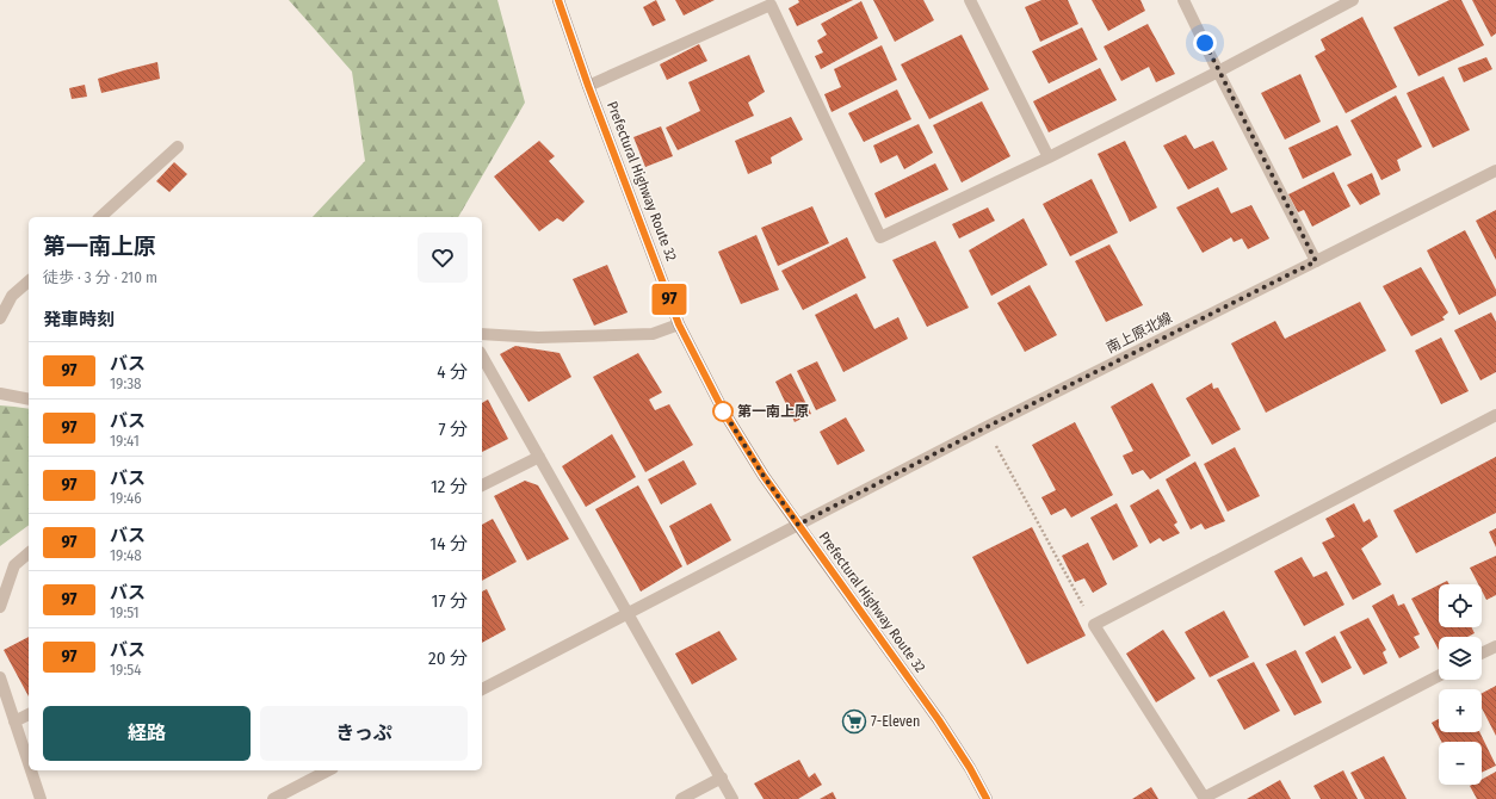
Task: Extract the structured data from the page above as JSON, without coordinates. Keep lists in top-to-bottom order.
{
  "streets": {
    "main road": ["Prefectural Highway Route 32"],
    "street": ["南上原北線"]
  },
  "crossings": [
    ["Prefectural Highway Route 32", "南上原北線"]
  ],
  "places": {
    "other": ["第一南上原"],
    "supermarket": ["7-Eleven"]
  },
  "lines": ["bus line 97"],
  "page": {
    "on_map": "97",
    "heading": [
      ["第一南上原", "徒歩 · 3 分 · 210 m"],
      "発車時刻"
    ],
    "list": [
      {
        "mark": "97",
        "name": "バス",
        "note": "19:38",
        "value": "4 分"
      },
      {
        "mark": "97",
        "name": "バス",
        "note": "19:41",
        "value": "7 分"
      },
      {
        "mark": "97",
        "name": "バス",
        "note": "19:46",
        "value": "12 分"
      },
      {
        "mark": "97",
        "name": "バス",
        "note": "19:48",
        "value": "14 分"
      },
      {
        "mark": "97",
        "name": "バス",
        "note": "19:51",
        "value": "17 分"
      },
      {
        "mark": "97",
        "name": "バス",
        "note": "19:54",
        "value": "20 分"
      }
    ],
    "map_buttons": ["+", "−"],
    "buttons": ["経路", "きっぷ"]
  }
}
